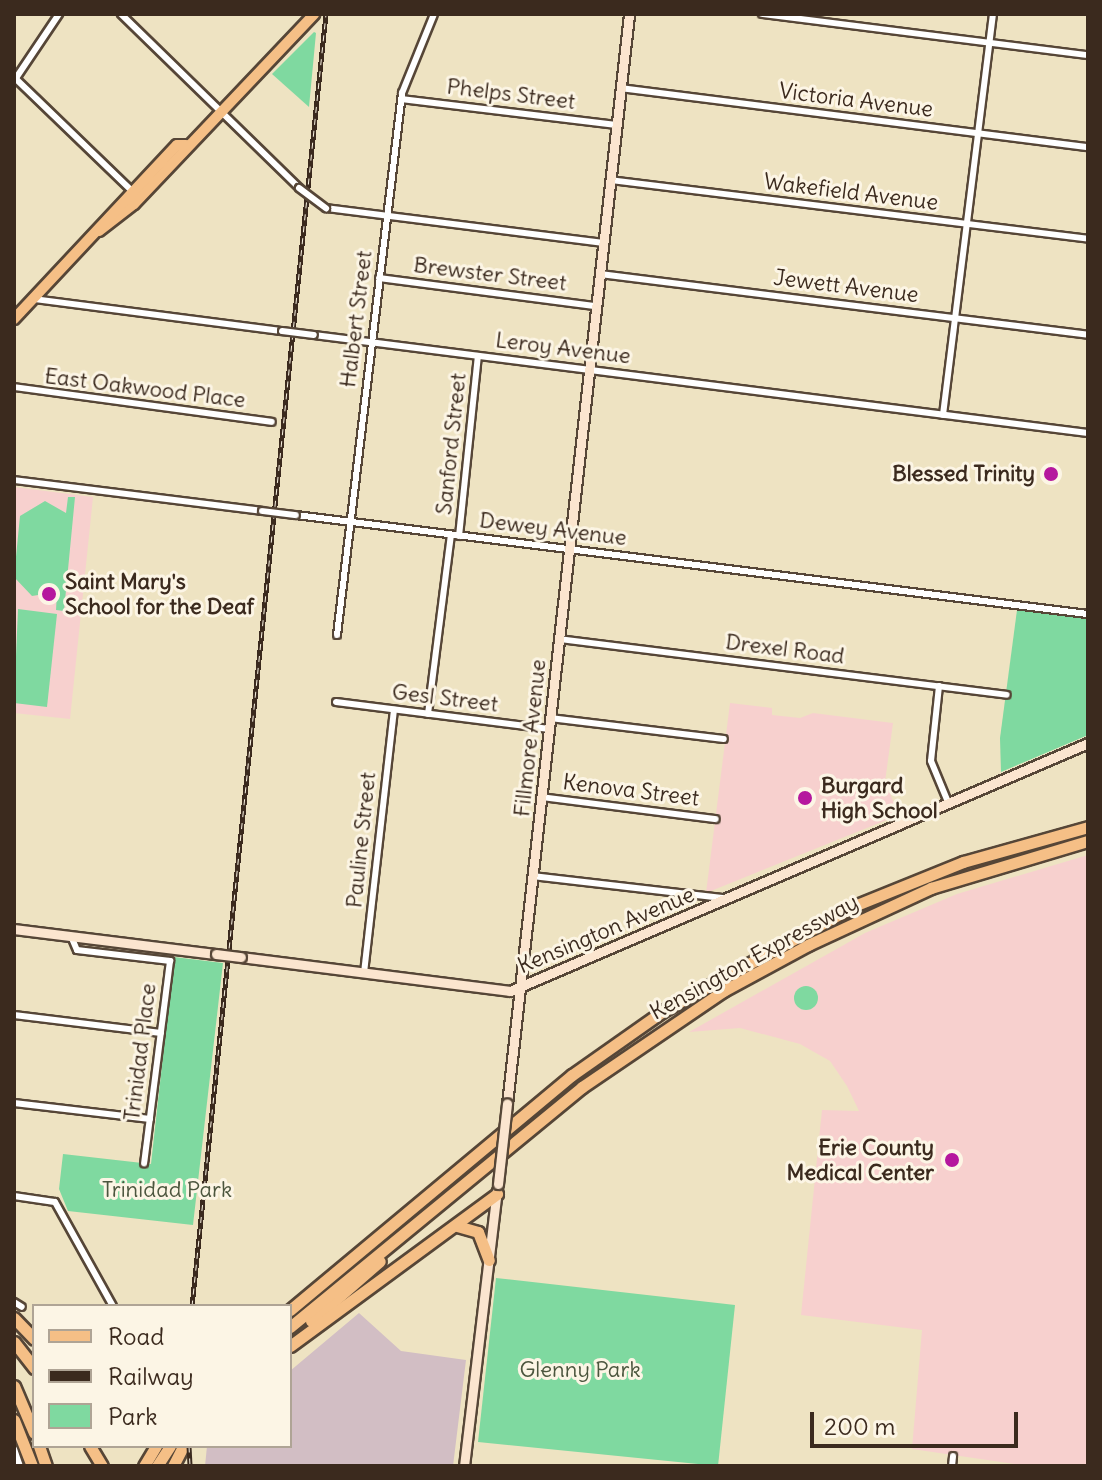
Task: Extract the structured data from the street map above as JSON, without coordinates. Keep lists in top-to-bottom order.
{
  "streets": {
    "highway": ["Kensington Expressway"],
    "street": [
      "Phelps Street",
      "Victoria Avenue",
      "Wakefield Avenue",
      "Brewster Street",
      "Jewett Avenue",
      "Halbert Street",
      "Leroy Avenue",
      "East Oakwood Place",
      "Sanford Street",
      "Dewey Avenue",
      "Drexel Road",
      "Gesl Street",
      "Fillmore Avenue",
      "Kenova Street",
      "Pauline Street",
      "Kensington Avenue",
      "Trinidad Place"
    ]
  },
  "crossings": [
    ["Phelps Street", "Halbert Street"],
    ["Phelps Street", "Fillmore Avenue"],
    ["Victoria Avenue", "Fillmore Avenue"],
    ["Wakefield Avenue", "Fillmore Avenue"],
    ["Brewster Street", "Halbert Street"],
    ["Brewster Street", "Fillmore Avenue"],
    ["Jewett Avenue", "Fillmore Avenue"],
    ["Halbert Street", "Leroy Avenue"],
    ["Halbert Street", "Dewey Avenue"],
    ["Leroy Avenue", "Sanford Street"],
    ["Leroy Avenue", "Fillmore Avenue"],
    ["Sanford Street", "Dewey Avenue"],
    ["Sanford Street", "Gesl Street"],
    ["Dewey Avenue", "Fillmore Avenue"],
    ["Drexel Road", "Fillmore Avenue"],
    ["Gesl Street", "Fillmore Avenue"],
    ["Gesl Street", "Pauline Street"],
    ["Fillmore Avenue", "Kenova Street"],
    ["Fillmore Avenue", "Kensington Avenue"],
    ["Pauline Street", "Kensington Avenue"],
    ["Kensington Avenue", "Trinidad Place"]
  ],
  "parks": ["Trinidad Park", "Glenny Park"],
  "places": [
    "Blessed Trinity",
    "Saint Mary's School for the Deaf",
    "Burgard High School",
    "Erie County Medical Center"
  ],
  "legend": ["Road", "Railway", "Park"],
  "scale_bar": "200 m"
}
